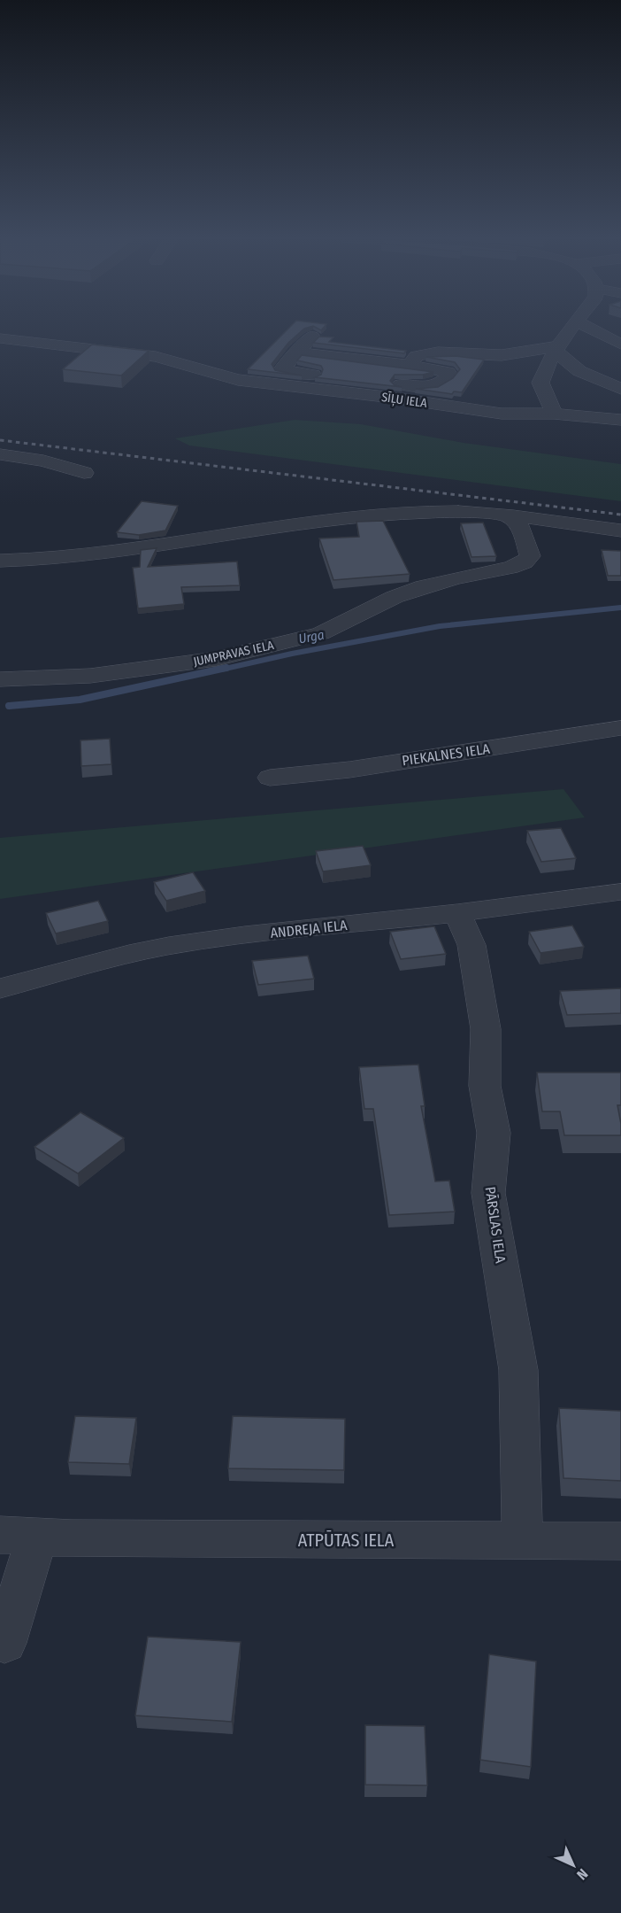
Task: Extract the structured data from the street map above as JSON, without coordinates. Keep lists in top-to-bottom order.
{
  "streets": {
    "street": [
      "SĪĻU IELA",
      "JUMPRAVAS IELA",
      "PIEKALNES IELA",
      "ANDREJA IELA",
      "PĀRSLAS IELA",
      "ATPŪTAS IELA"
    ]
  },
  "crossings": [
    ["ANDREJA IELA", "PĀRSLAS IELA"],
    ["PĀRSLAS IELA", "ATPŪTAS IELA"]
  ],
  "water": ["Urga"],
  "north": "bottom right"
}
